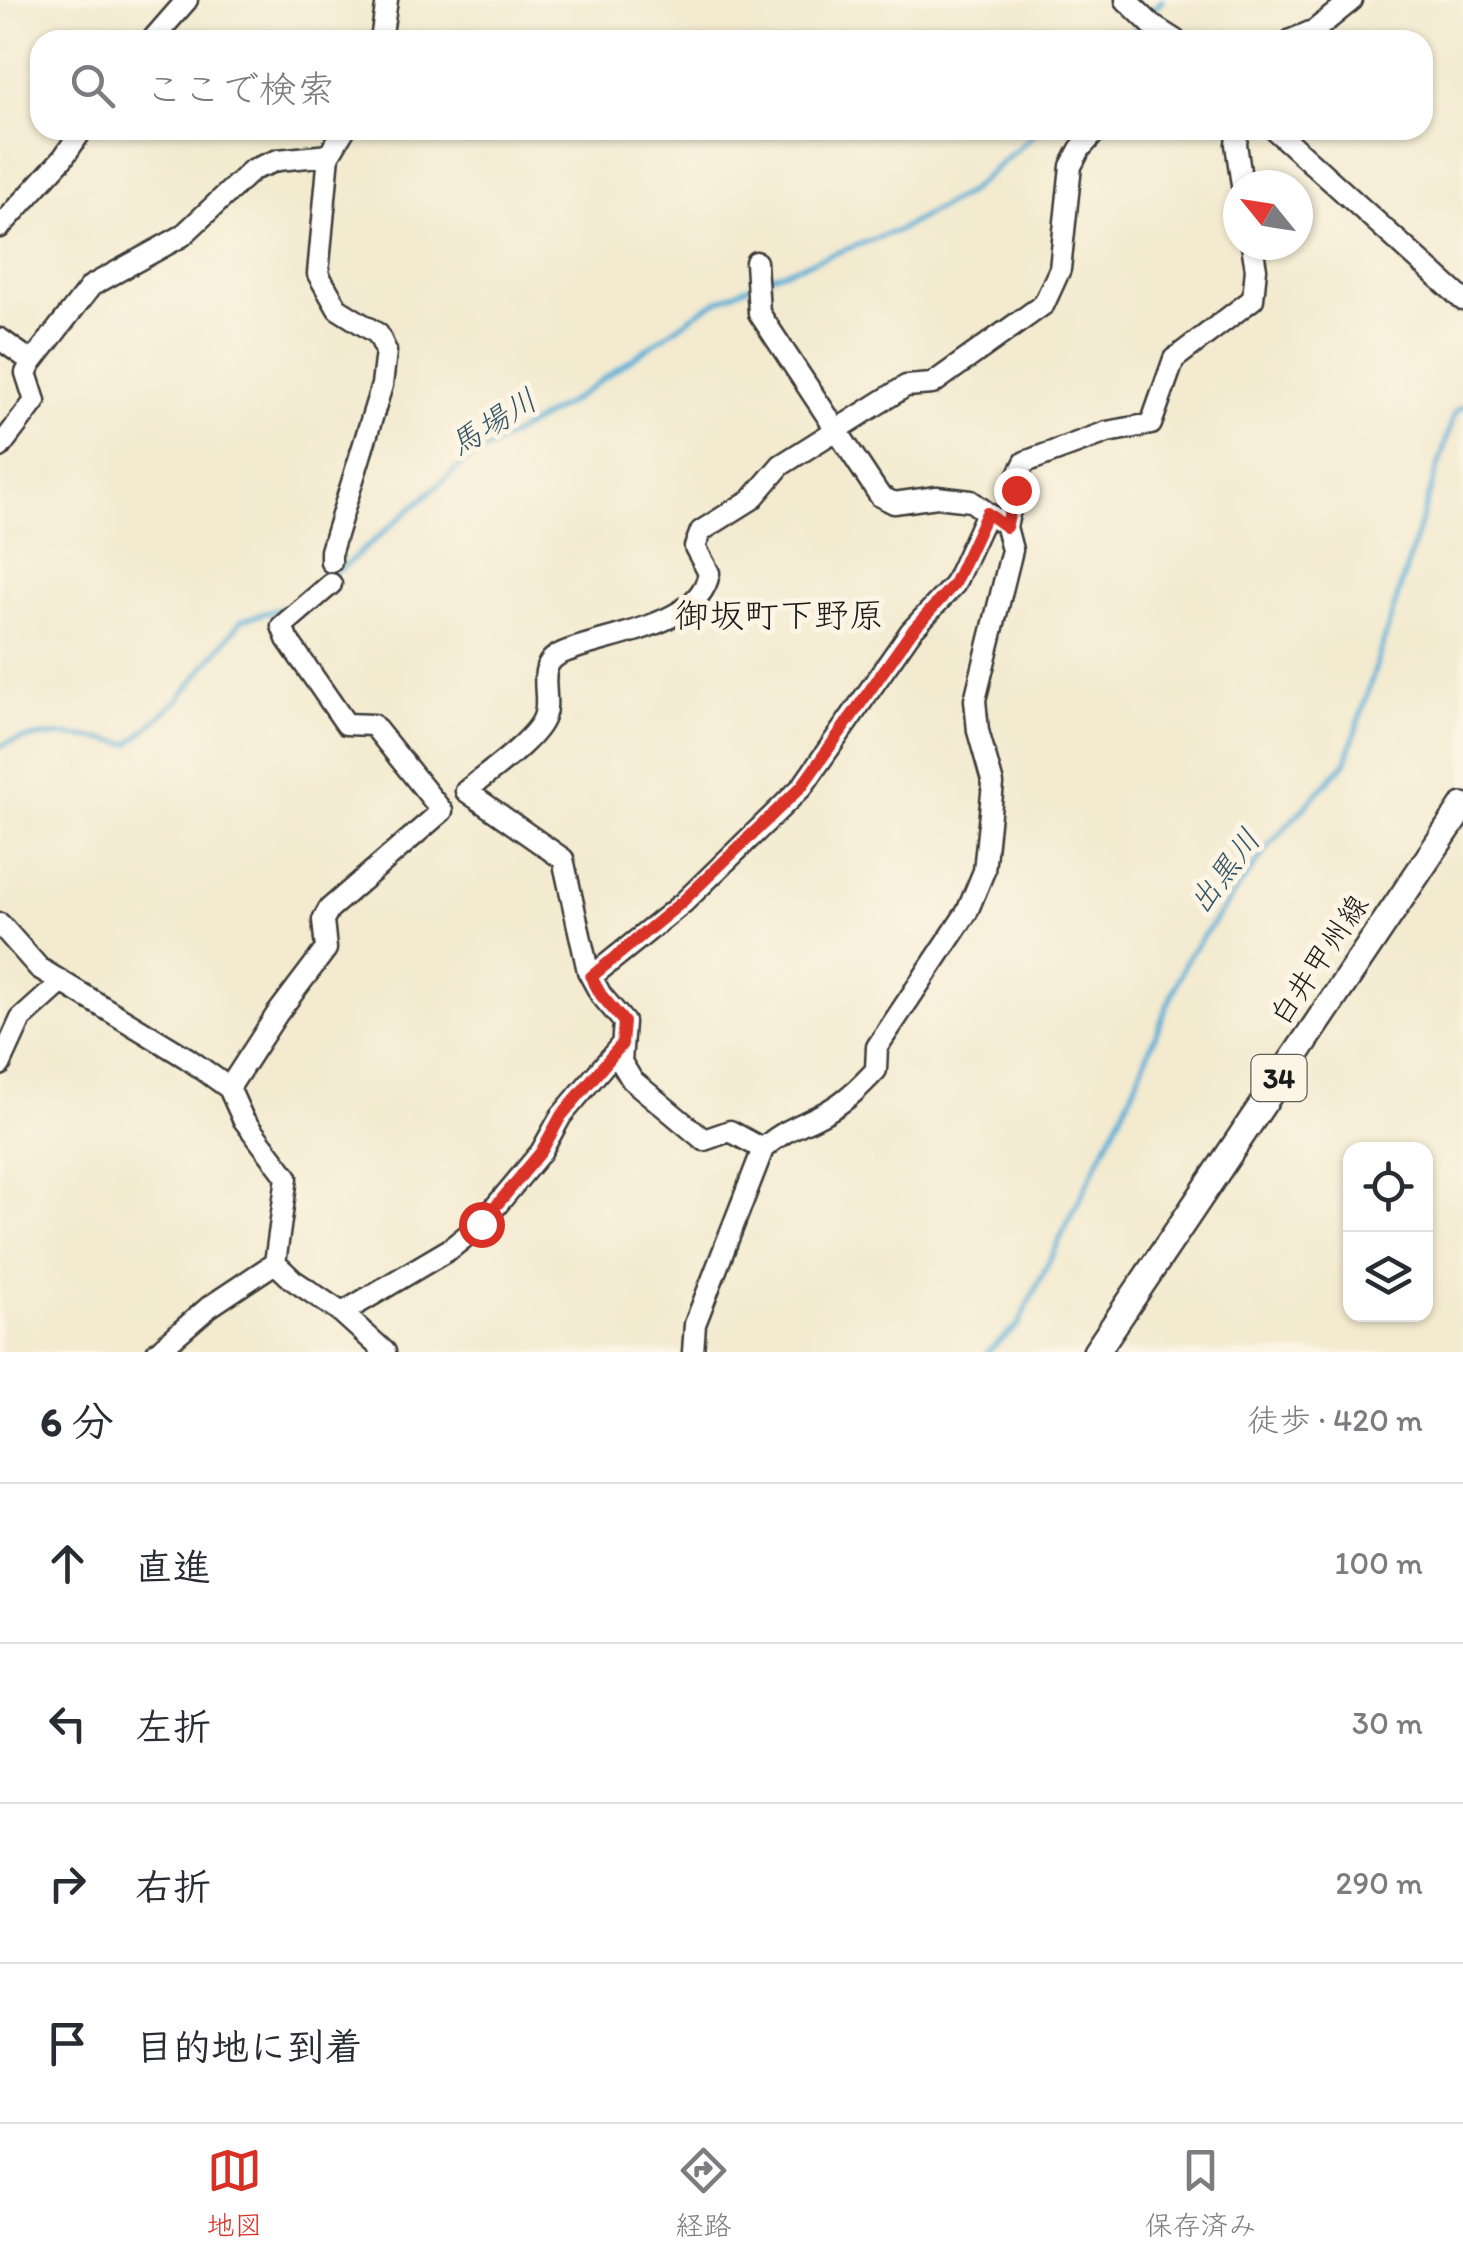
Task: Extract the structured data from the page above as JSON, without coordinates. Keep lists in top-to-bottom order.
{
  "streets": {
    "main road": ["白井甲州線", "34"]
  },
  "districts": ["御坂町下野原"],
  "water": ["馬場川", "出黒川"],
  "north": "top left",
  "page": {
    "search": "ここで検索",
    "heading": ["6 分", "徒歩 · 420 m"],
    "list": [
      ["直進", "100 m"],
      ["左折", "30 m"],
      ["右折", "290 m"],
      "目的地に到着"
    ],
    "nav": ["地図", "経路", "保存済み"]
  }
}
